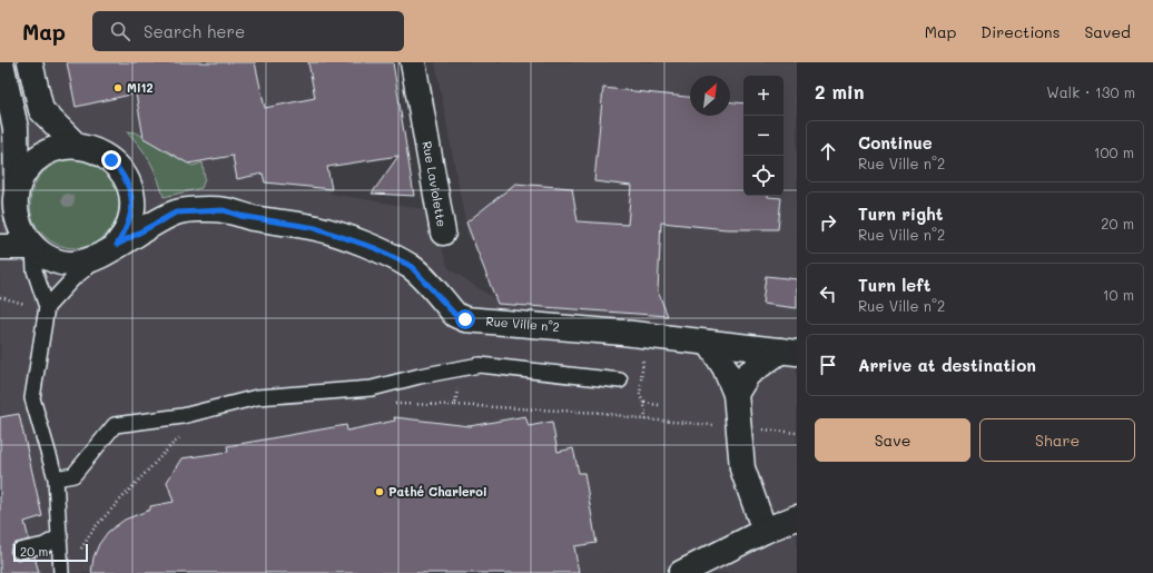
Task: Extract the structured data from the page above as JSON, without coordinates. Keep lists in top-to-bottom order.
{
  "streets": {
    "street": ["Rue Laviolette", "Rue Ville n°2"]
  },
  "places": ["Mi12", "Pathé Charleroi"],
  "scale_bar": "20 m",
  "north": "top right",
  "page": {
    "header": "Map",
    "search": "Search here",
    "nav": ["Map", "Directions", "Saved"],
    "heading": ["2 min", "Walk · 130 m"],
    "map_buttons": ["+", "−"],
    "list": [
      ["Continue", "Rue Ville n°2", "100 m"],
      ["Turn right", "Rue Ville n°2", "20 m"],
      ["Turn left", "Rue Ville n°2", "10 m"],
      "Arrive at destination"
    ],
    "buttons": ["Save", "Share"],
    "scale": "20 m"
  }
}
